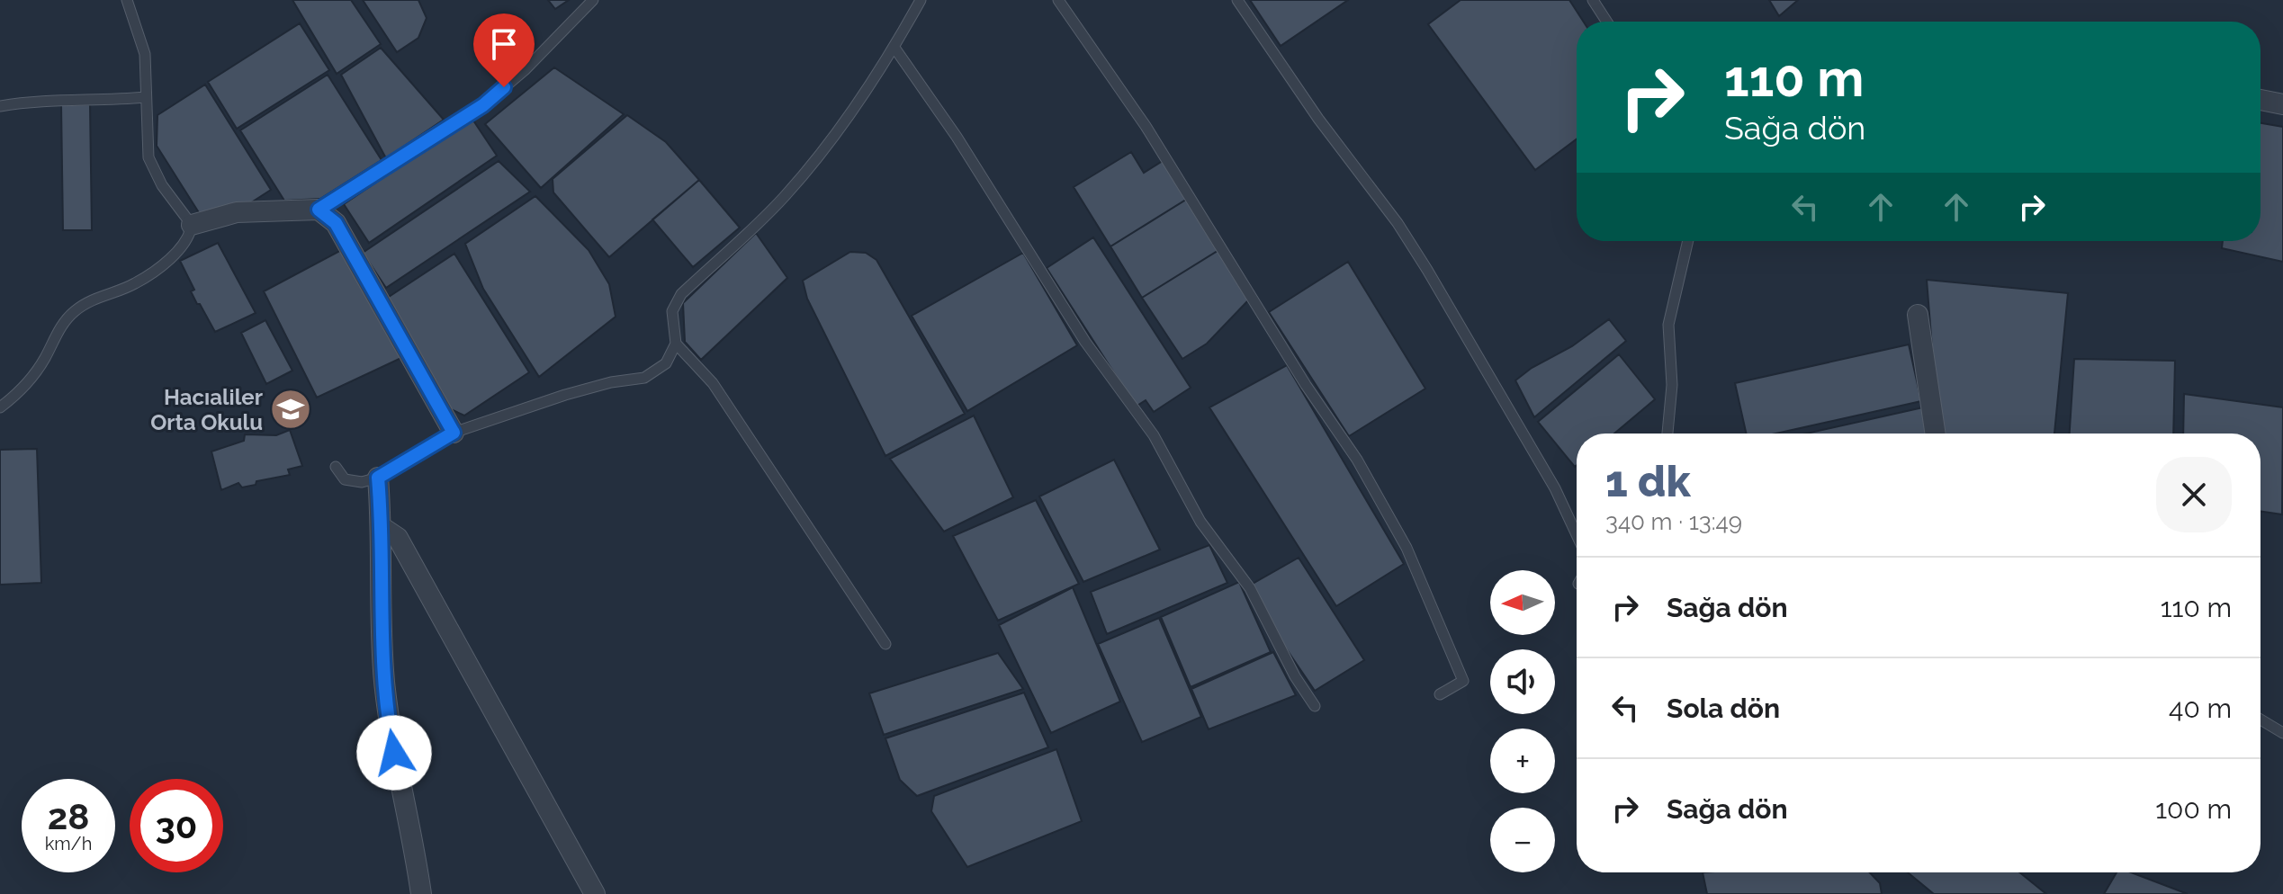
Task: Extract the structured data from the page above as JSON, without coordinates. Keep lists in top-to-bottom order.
{
  "places": {
    "school or university": ["Hacıaliler Orta Okulu"]
  },
  "north": "left",
  "page": {
    "turn": ["110 m", "Sağa dön"],
    "heading": ["1 dk", "340 m · 13:49"],
    "list": [
      {
        "name": "Sağa dön",
        "value": "110 m"
      },
      {
        "name": "Sola dön",
        "value": "40 m"
      },
      {
        "name": "Sağa dön",
        "value": "100 m"
      }
    ],
    "map_buttons": ["+", "−"],
    "speed": "28 km/h",
    "limit": "30"
  }
}
